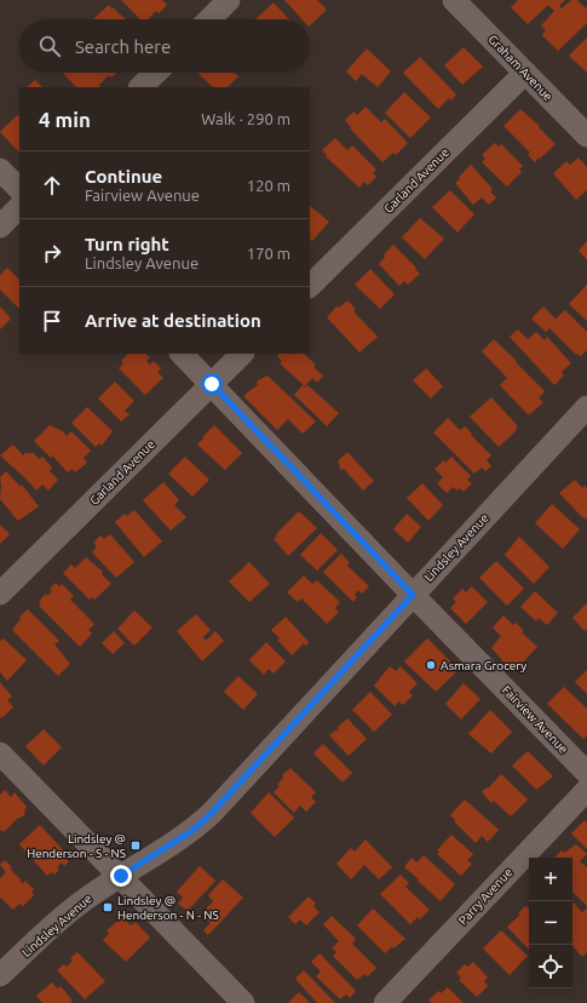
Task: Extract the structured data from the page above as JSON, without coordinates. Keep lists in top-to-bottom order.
{
  "streets": {
    "street": [
      "Graham Avenue",
      "Garland Avenue",
      "Lindsley Avenue",
      "Fairview Avenue",
      "Parry Avenue"
    ]
  },
  "crossings": [
    ["Graham Avenue", "Garland Avenue"],
    ["Garland Avenue", "Fairview Avenue"],
    ["Lindsley Avenue", "Fairview Avenue"]
  ],
  "places": {
    "other": ["Asmara Grocery"],
    "transit": ["Lindsley @ Henderson - S - NS", "Lindsley @ Henderson - N - NS"]
  },
  "page": {
    "search": "Search here",
    "heading": ["4 min", "Walk · 290 m"],
    "list": [
      ["Continue", "Fairview Avenue", "120 m"],
      ["Turn right", "Lindsley Avenue", "170 m"],
      "Arrive at destination"
    ],
    "map_buttons": ["+", "−"]
  }
}
